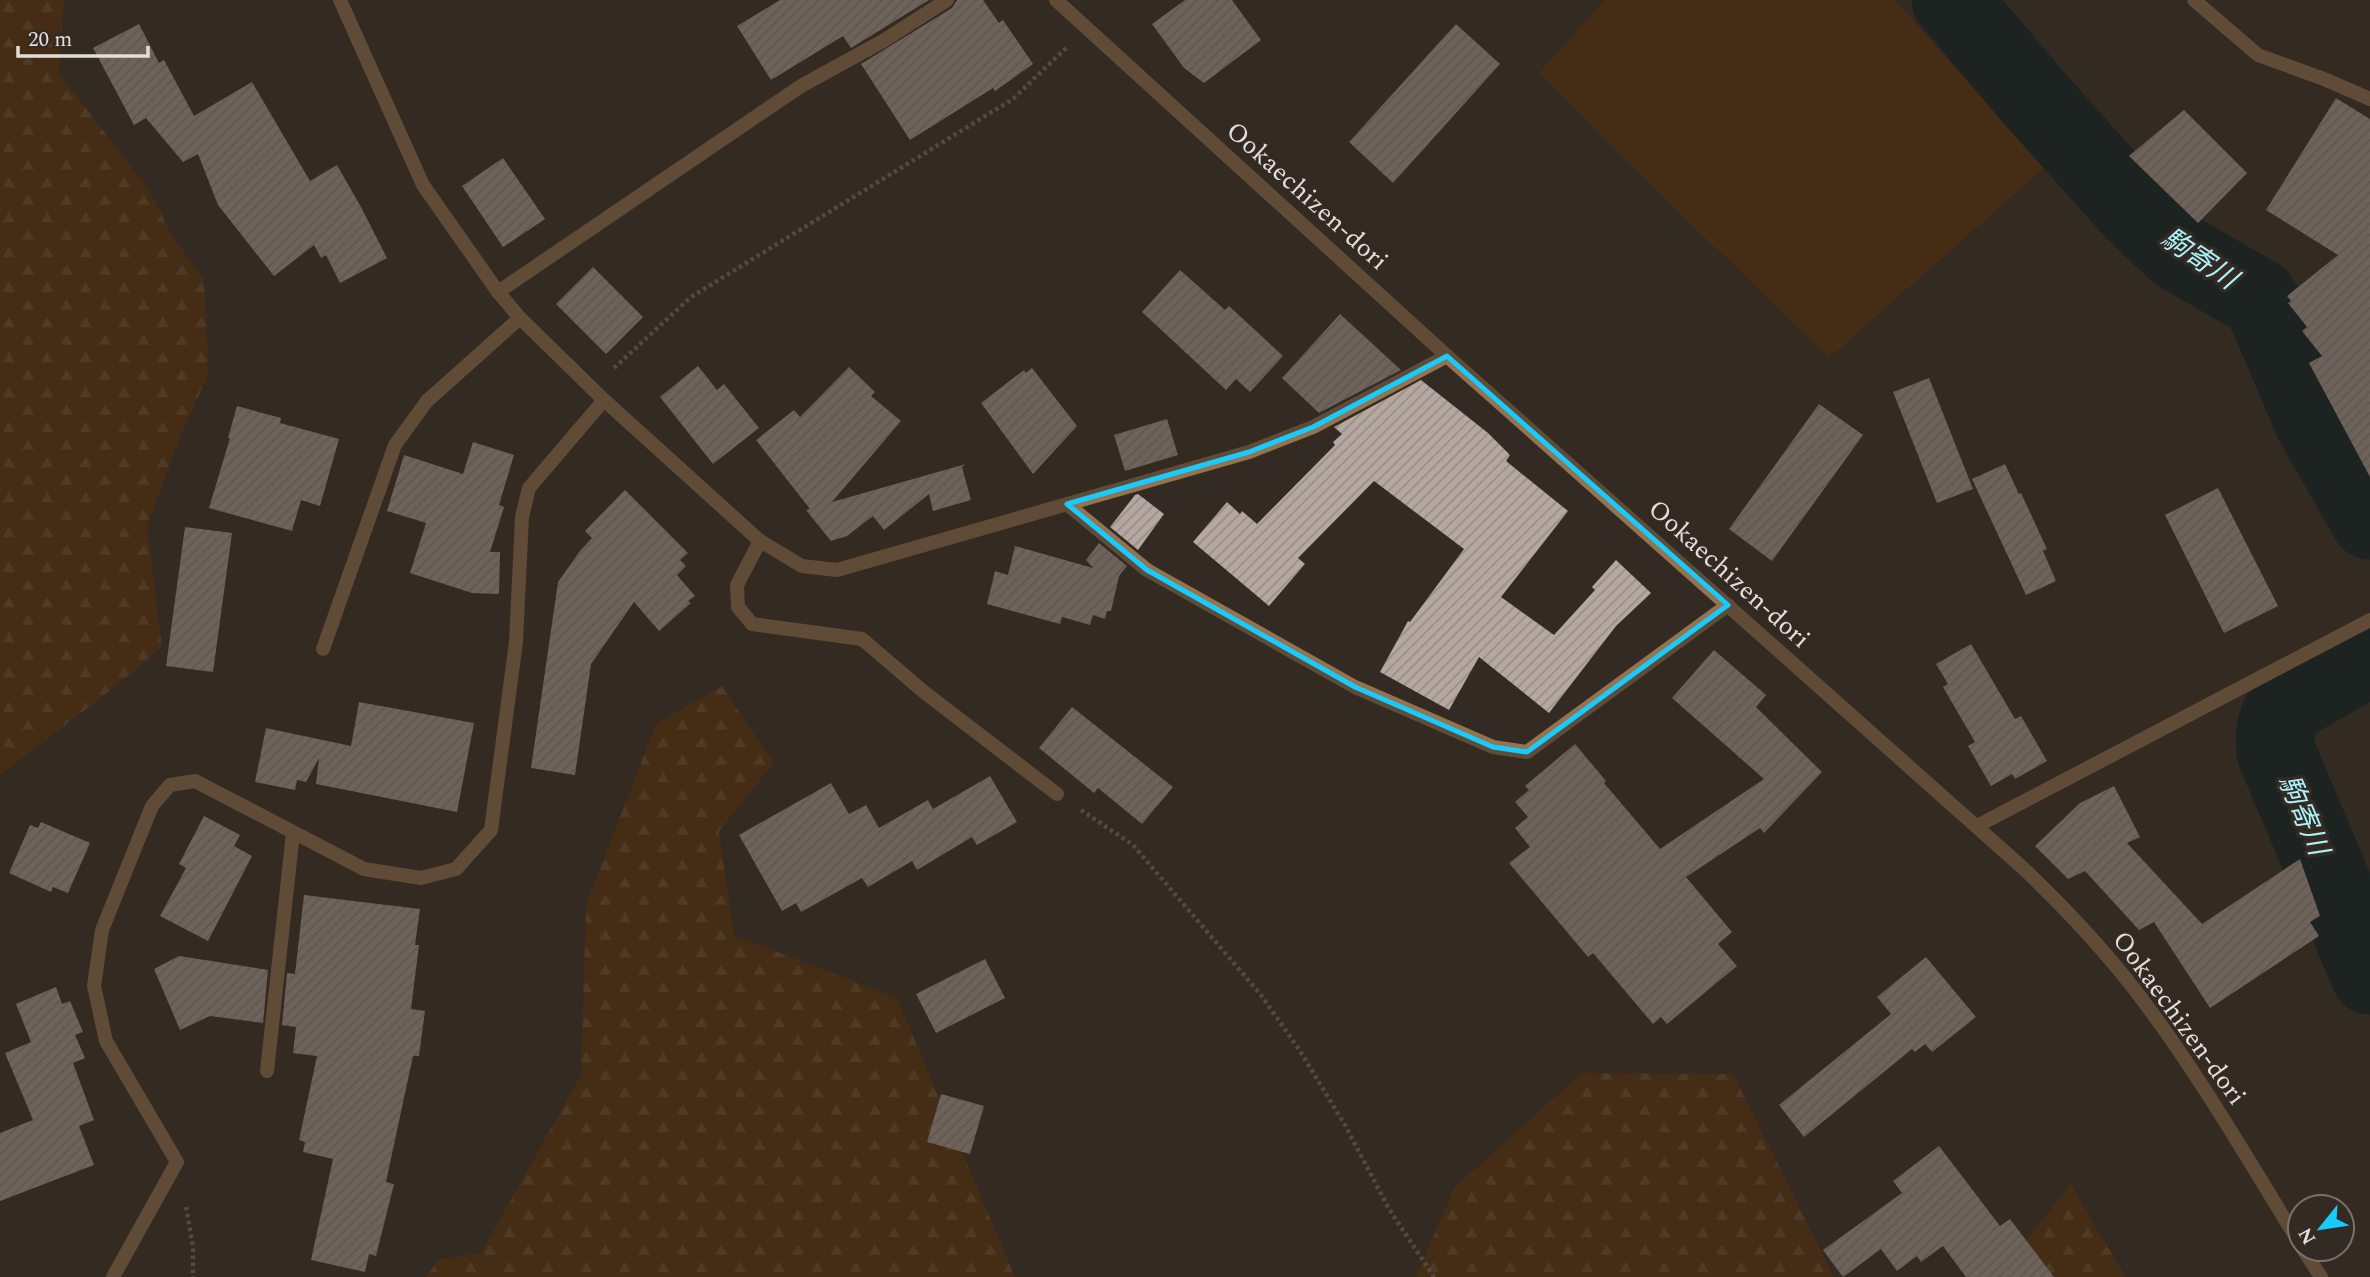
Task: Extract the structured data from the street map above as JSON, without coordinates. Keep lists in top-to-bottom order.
{
  "streets": {
    "street": ["Ookaechizen-dori"]
  },
  "water": ["駒寄川"],
  "scale_bar": "20 m",
  "north": "bottom left"
}
